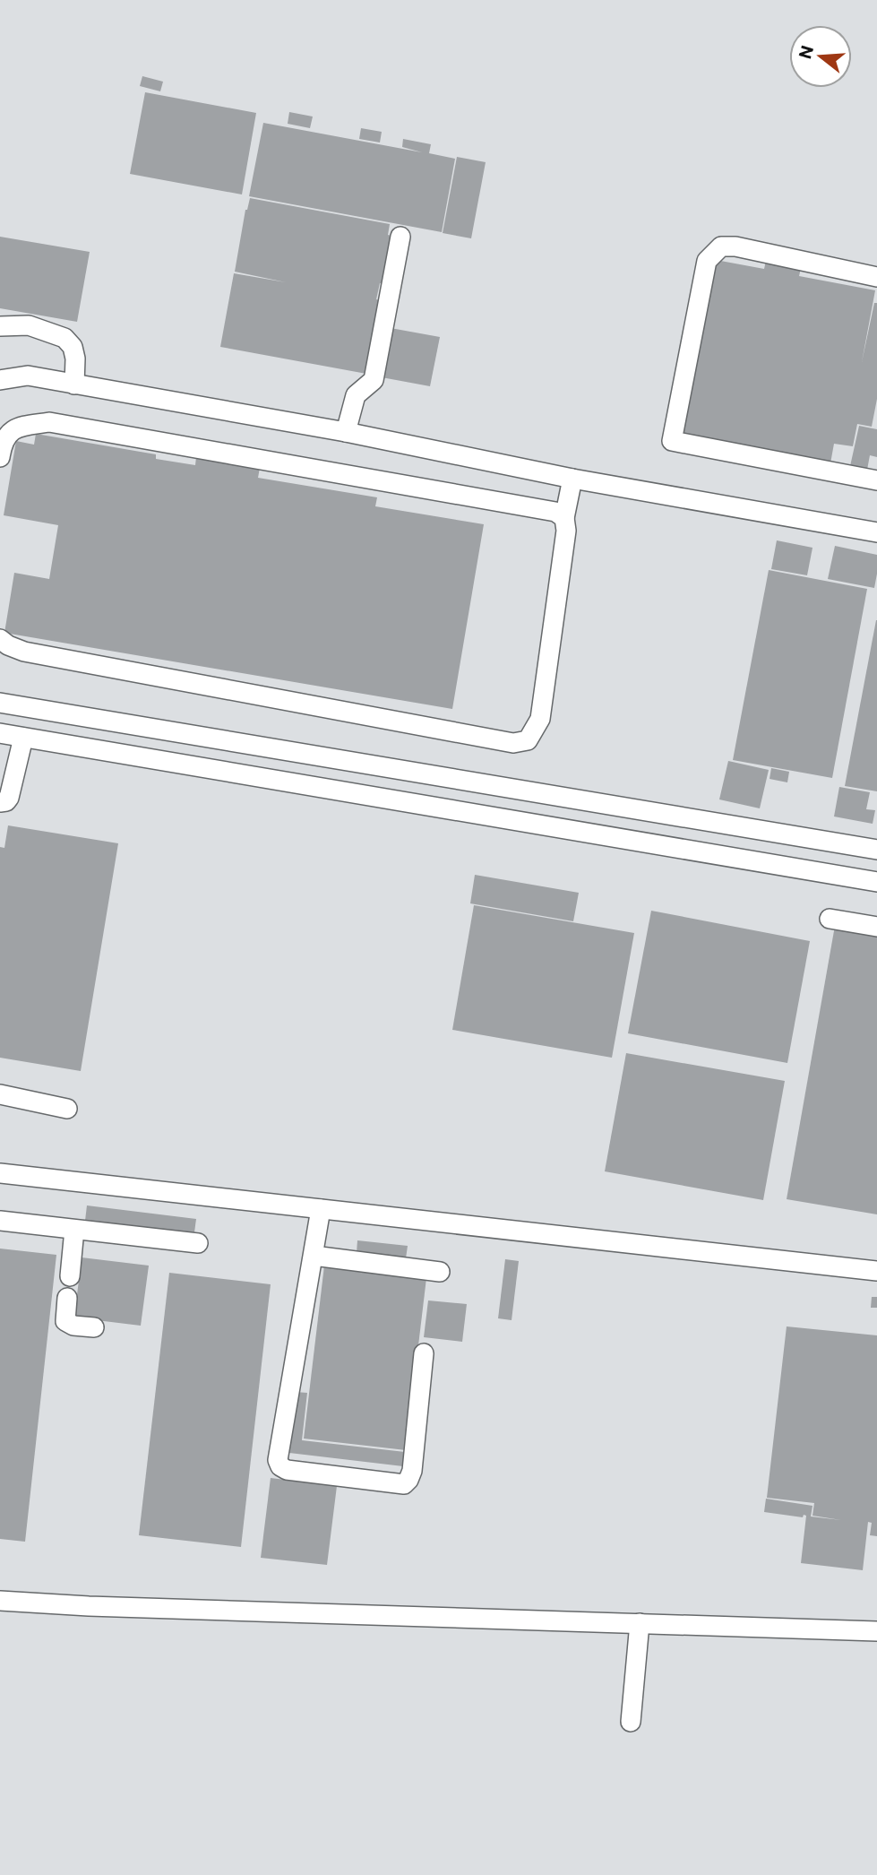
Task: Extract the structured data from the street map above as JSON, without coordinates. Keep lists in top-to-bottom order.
{
  "north": "left"
}
